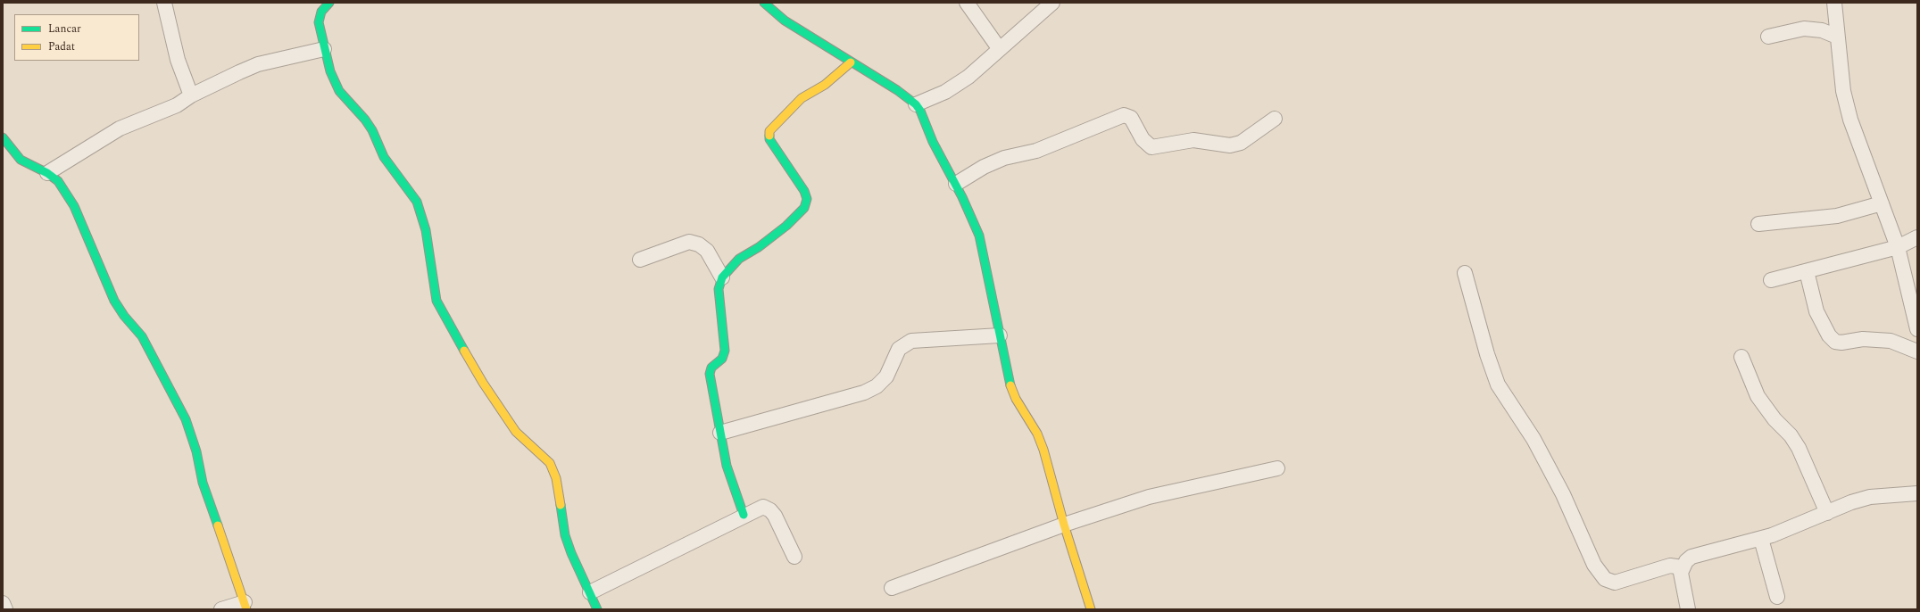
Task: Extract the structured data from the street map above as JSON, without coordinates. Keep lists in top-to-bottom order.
{
  "legend": ["Lancar", "Padat"]
}
